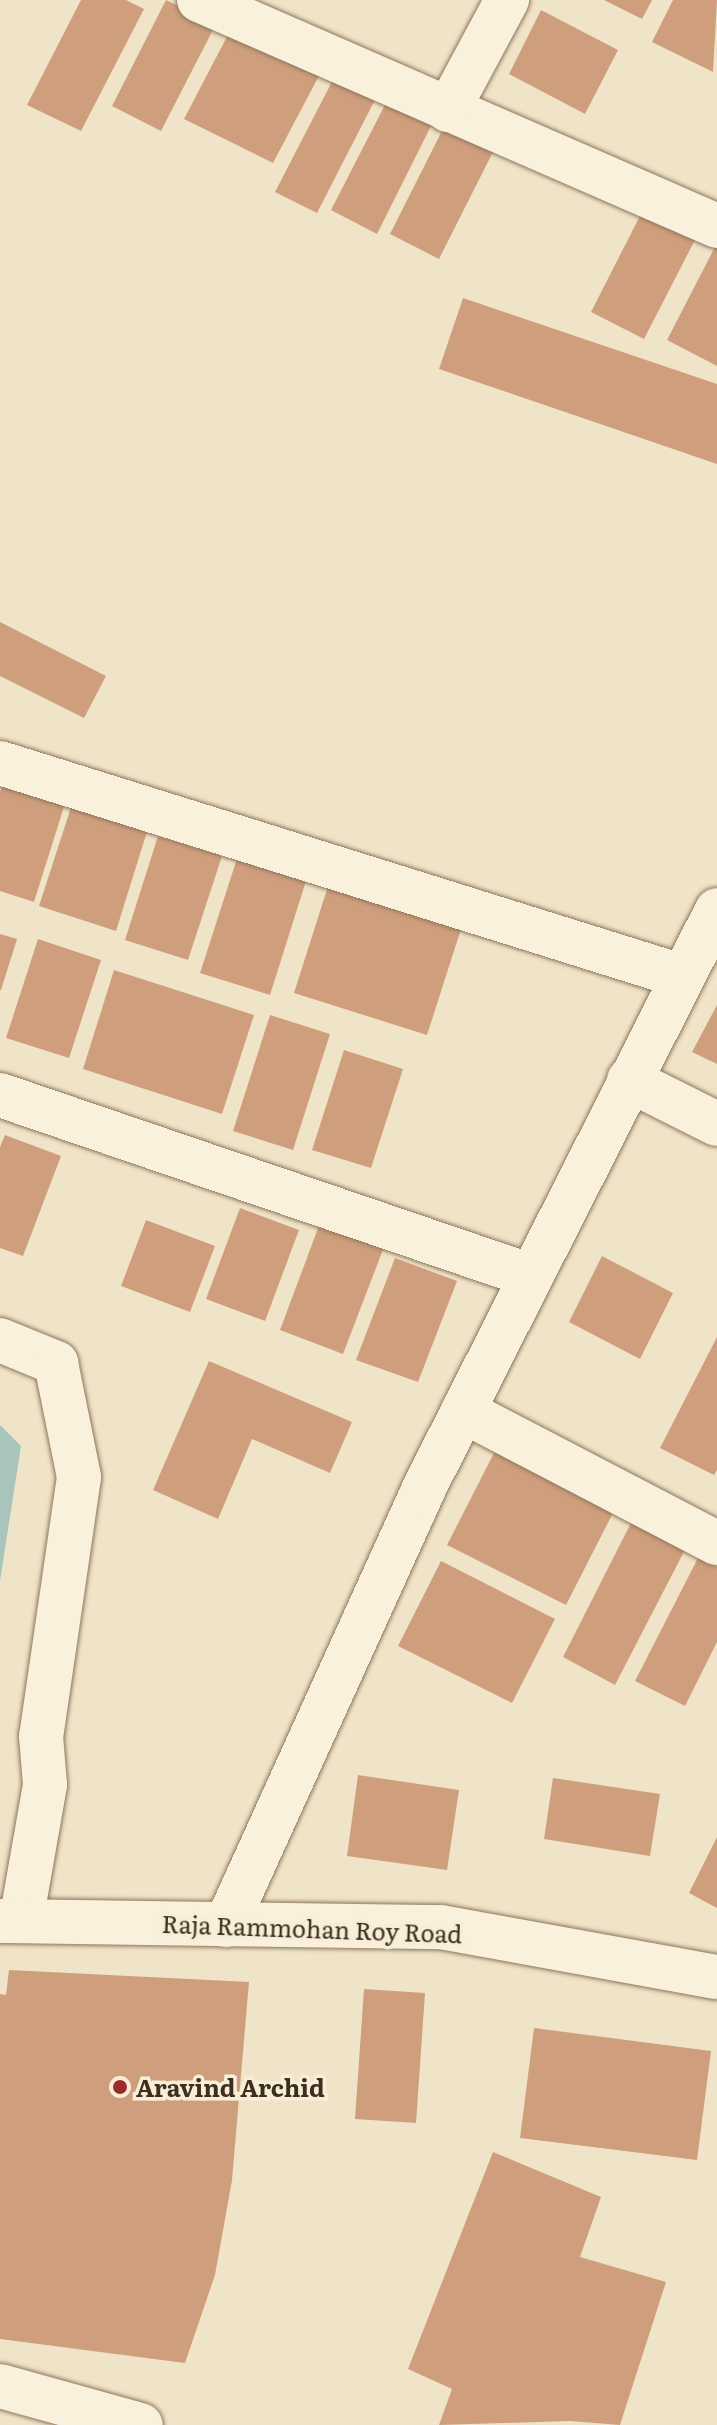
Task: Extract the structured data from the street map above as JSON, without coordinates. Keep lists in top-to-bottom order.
{
  "streets": {
    "street": ["Raja Rammohan Roy Road"]
  },
  "places": ["Aravind Archid"]
}
